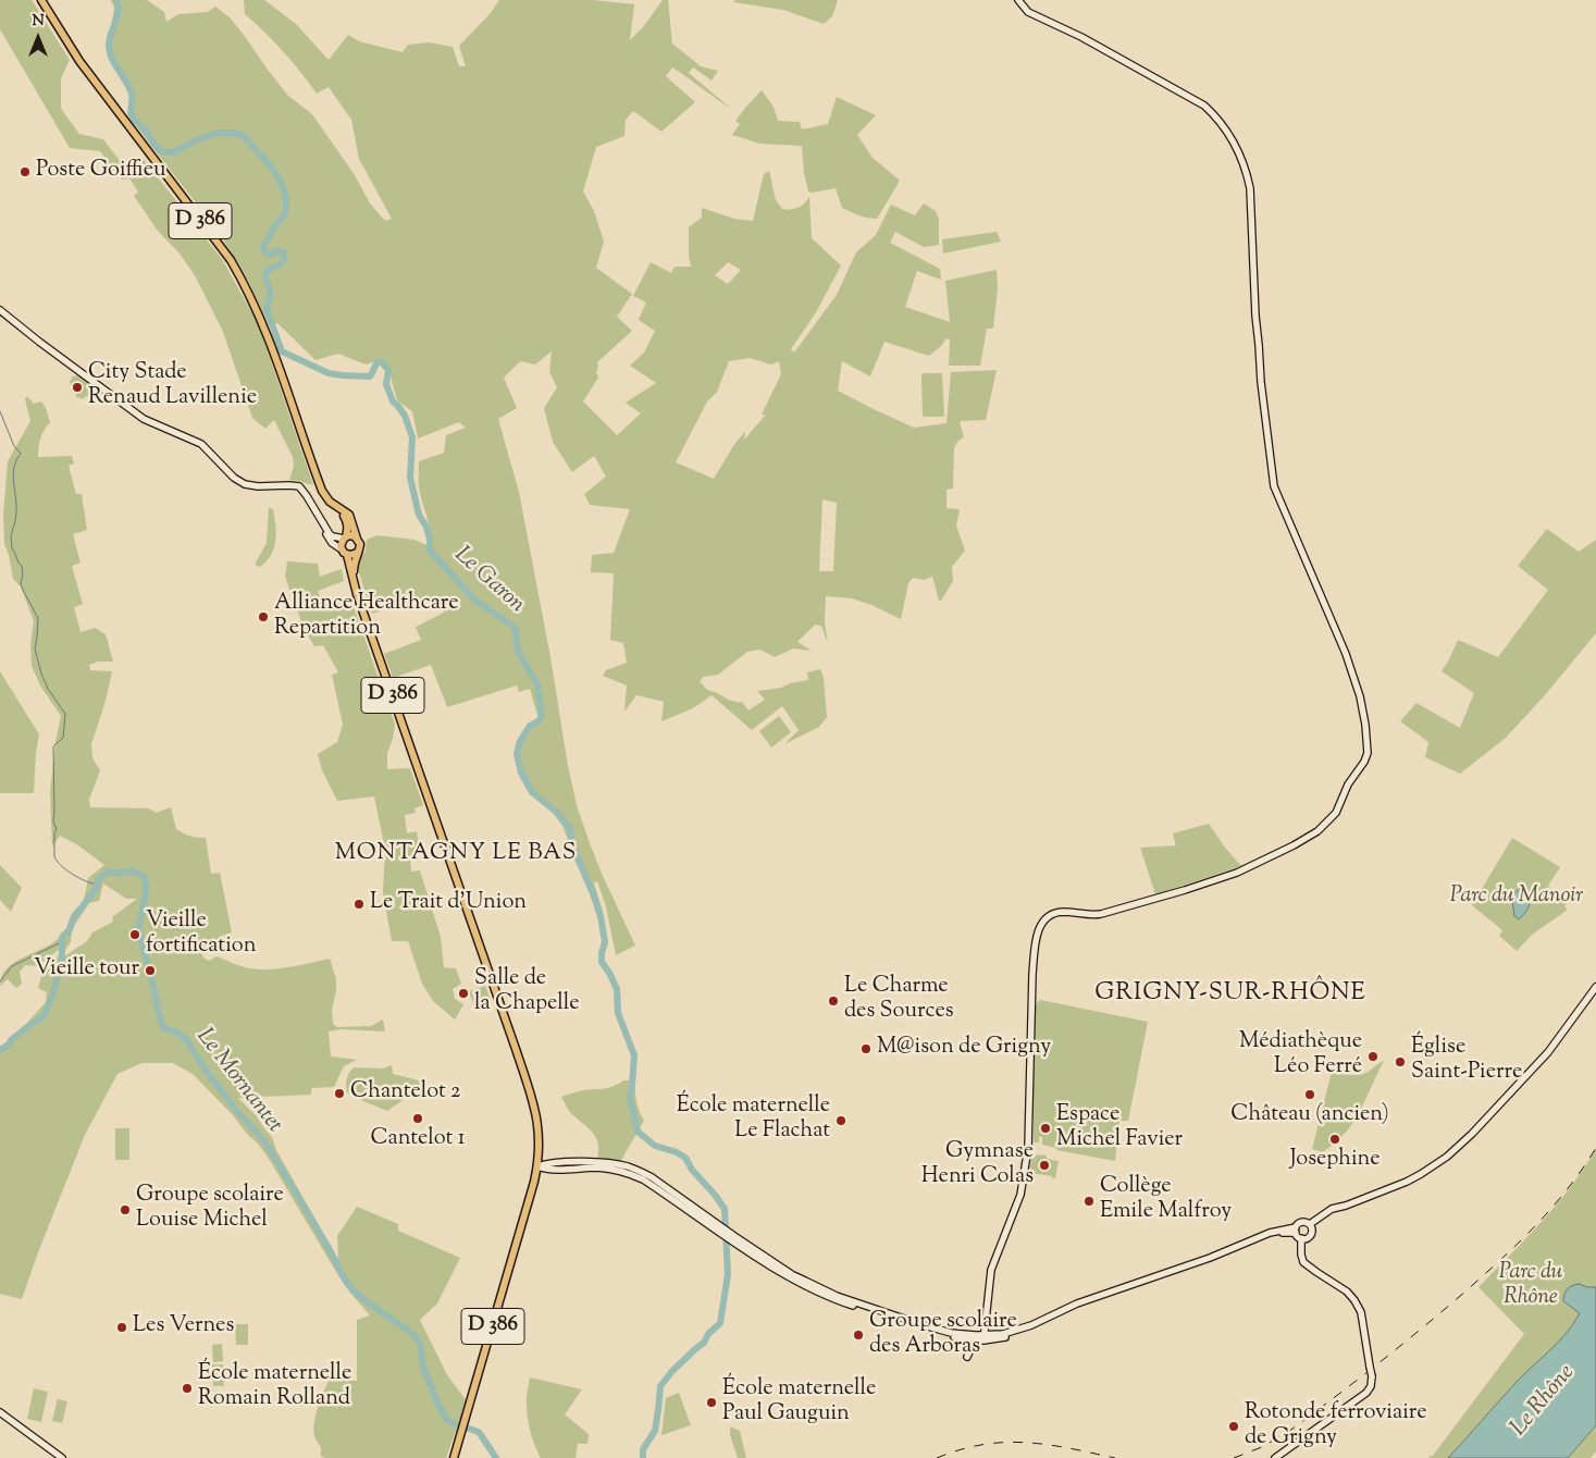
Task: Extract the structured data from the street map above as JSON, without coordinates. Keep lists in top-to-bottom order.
{
  "streets": {
    "main road": ["D 386"]
  },
  "districts": ["MONTAGNY LE BAS", "GRIGNY-SUR-RHÔNE"],
  "water": ["Le Garon", "Le Mornantet", "Le Rhône"],
  "parks": ["Parc du Manoir", "Parc du Rhône"],
  "places": [
    "Poste Goiffieu",
    "City Stade Renaud Lavillenie",
    "Alliance Healthcare Repartition",
    "Le Trait d'Union",
    "Vieille fortification",
    "Vieille tour",
    "Salle de la Chapelle",
    "Le Charme des Sources",
    "M@ison de Grigny",
    "Médiathèque Léo Ferré",
    "Église Saint-Pierre",
    "Chantelot 2",
    "Château (ancien)",
    "Cantelot 1",
    "École maternelle Le Flachat",
    "Espace Michel Favier",
    "Josephine",
    "Gymnase Henri Colas",
    "Collège Emile Malfroy",
    "Groupe scolaire Louise Michel",
    "Les Vernes",
    "Groupe scolaire des Arboras",
    "École maternelle Romain Rolland",
    "École maternelle Paul Gauguin",
    "Rotonde ferroviaire de Grigny"
  ],
  "north": "top"
}
